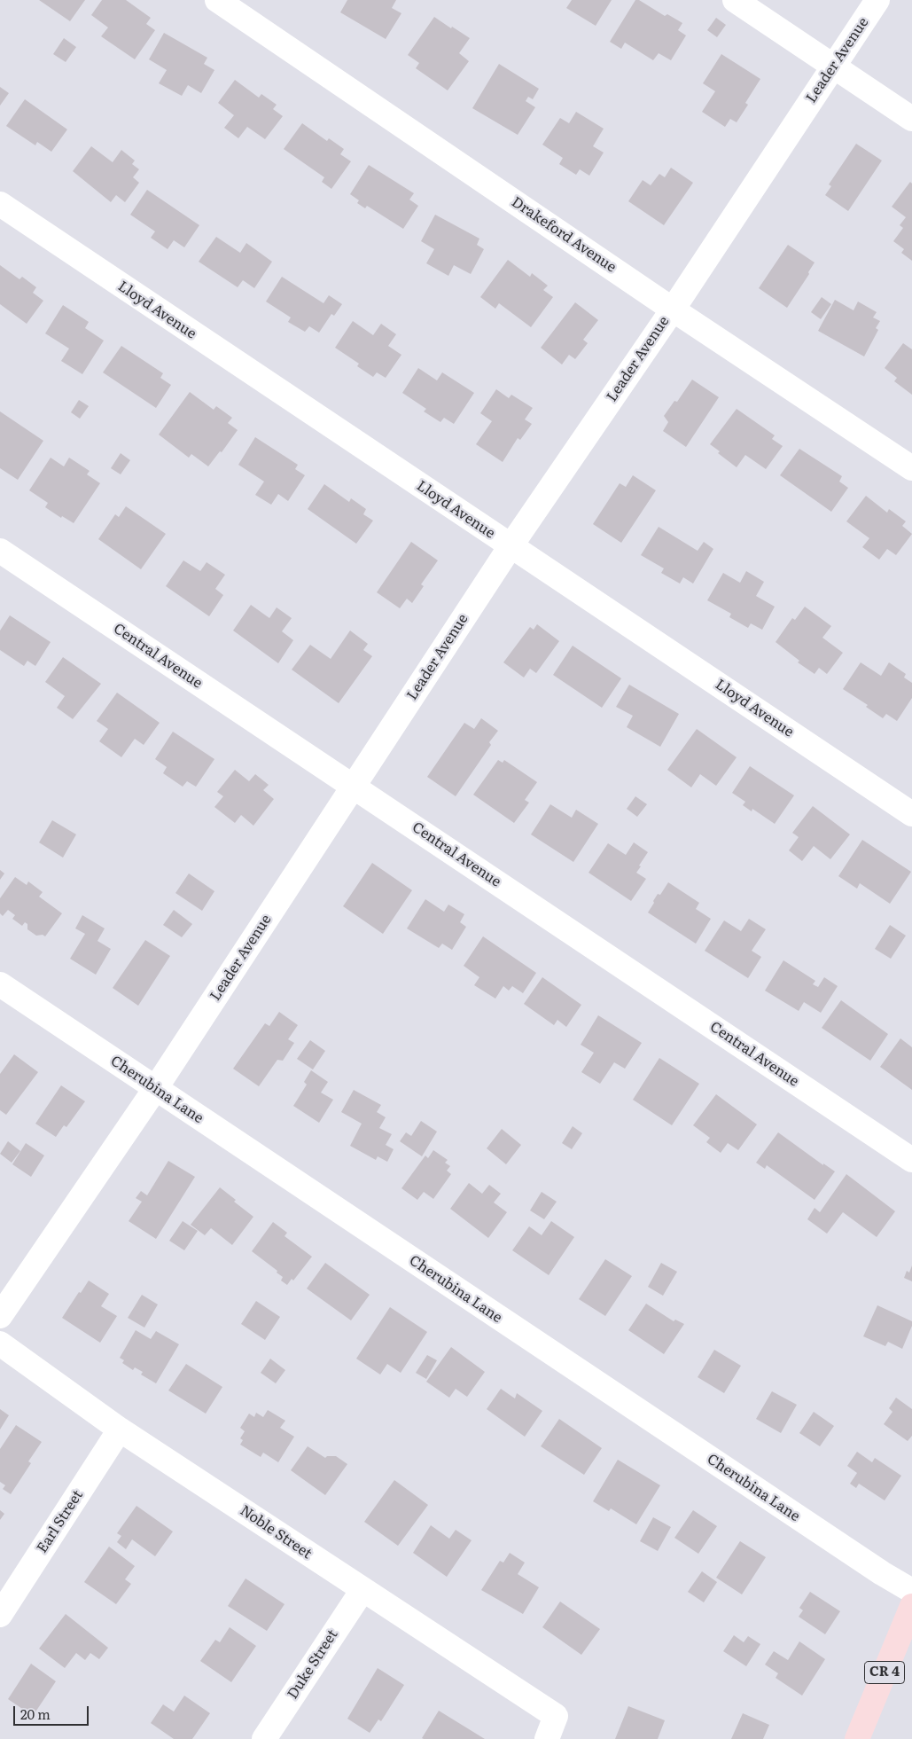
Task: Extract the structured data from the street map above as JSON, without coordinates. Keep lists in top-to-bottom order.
{
  "streets": {
    "main road": ["CR 4"],
    "street": [
      "Leader Avenue",
      "Drakeford Avenue",
      "Lloyd Avenue",
      "Central Avenue",
      "Cherubina Lane",
      "Earl Street",
      "Noble Street",
      "Duke Street"
    ]
  },
  "crossings": [
    ["Leader Avenue", "Drakeford Avenue"],
    ["Leader Avenue", "Lloyd Avenue"],
    ["Leader Avenue", "Central Avenue"],
    ["Leader Avenue", "Cherubina Lane"],
    ["Earl Street", "Noble Street"],
    ["Noble Street", "Duke Street"]
  ],
  "scale_bar": "20 m"
}
